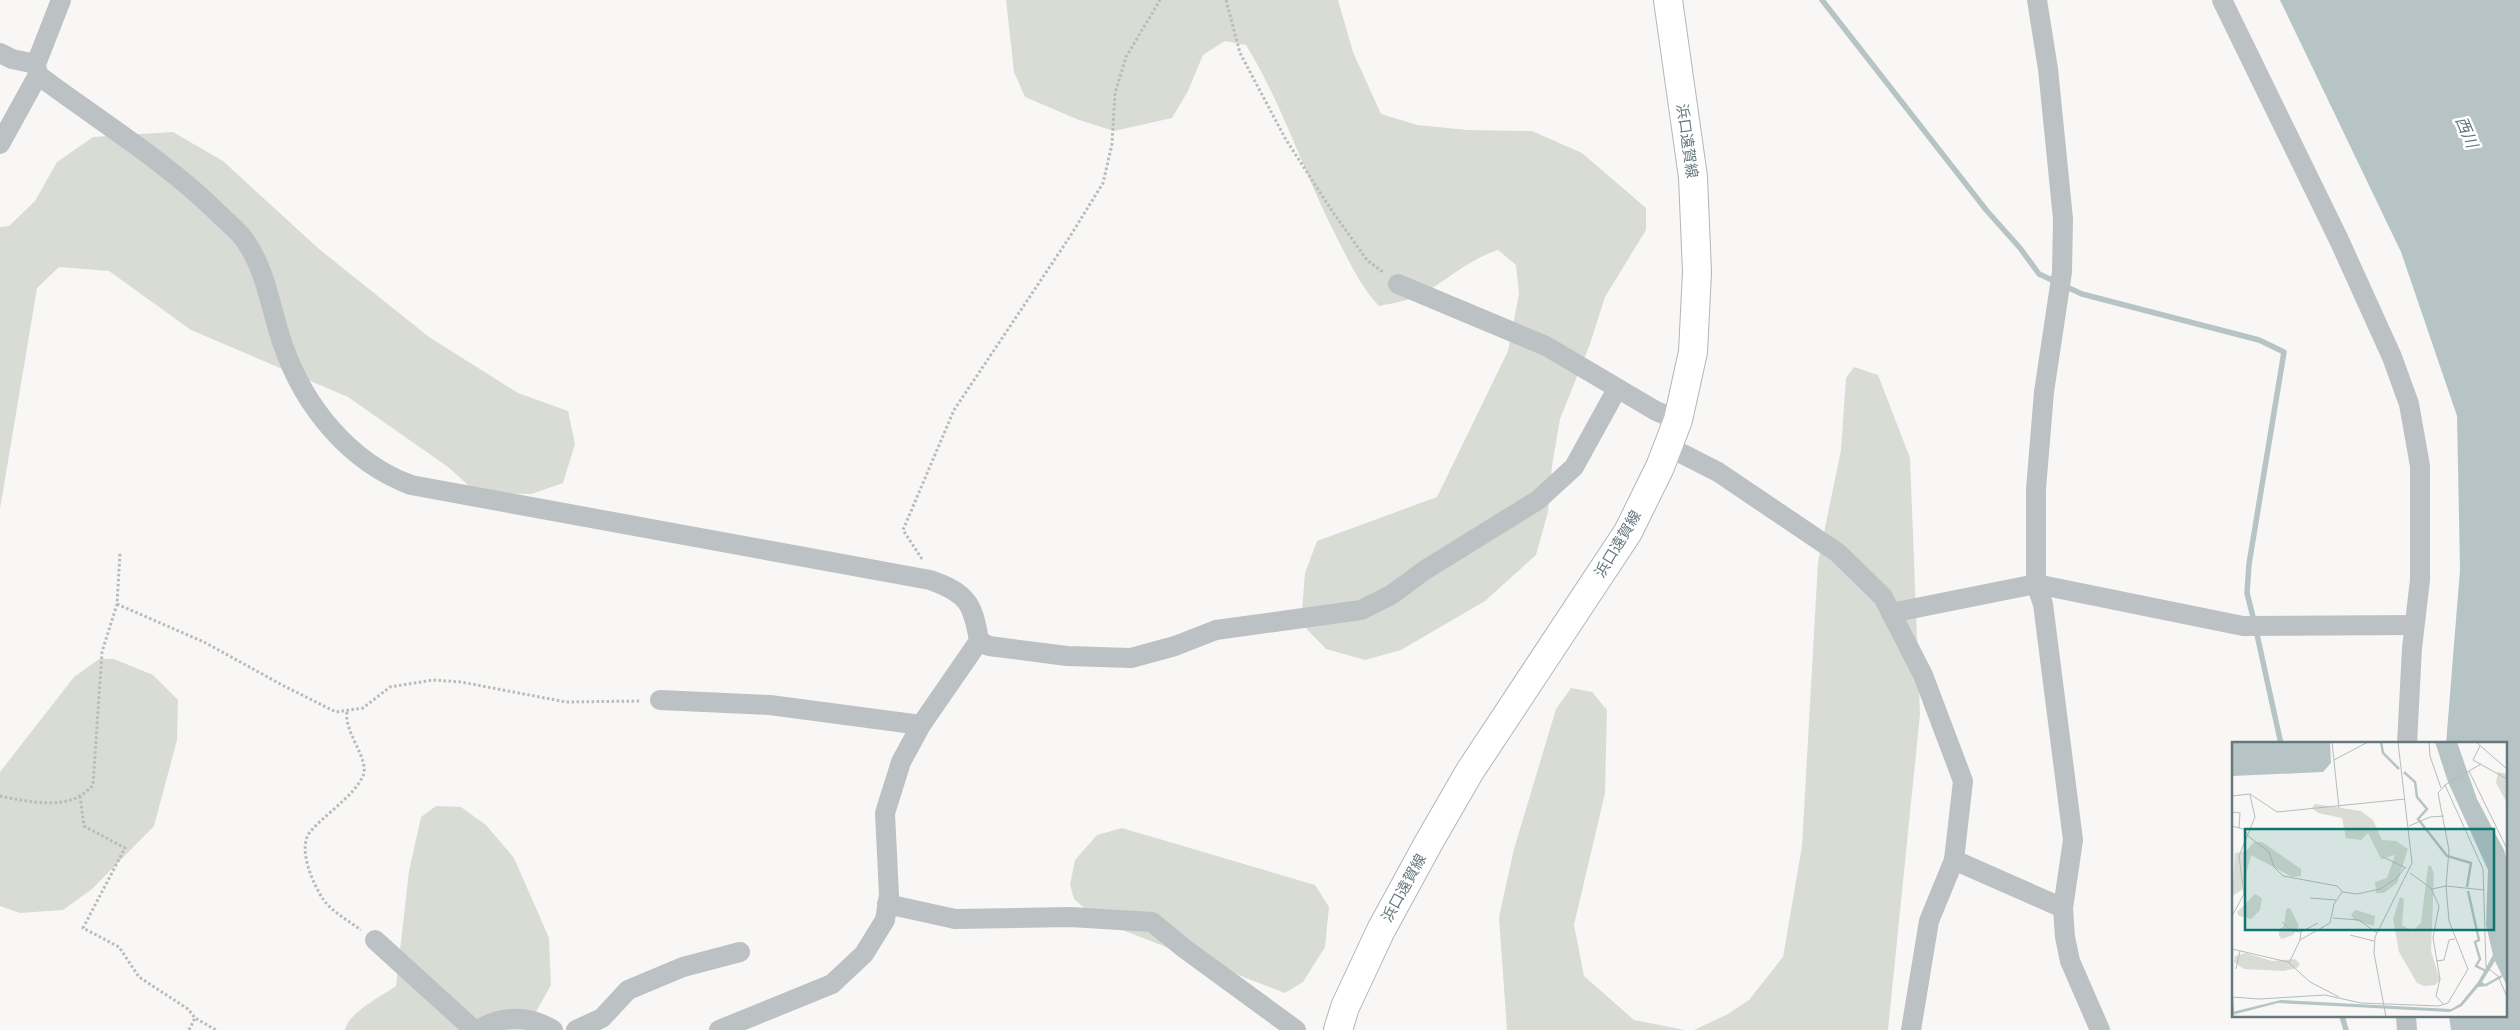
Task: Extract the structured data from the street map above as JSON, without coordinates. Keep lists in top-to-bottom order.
{
  "streets": {
    "main road": ["浜口遠賀線"]
  },
  "water": ["西川"]
}
